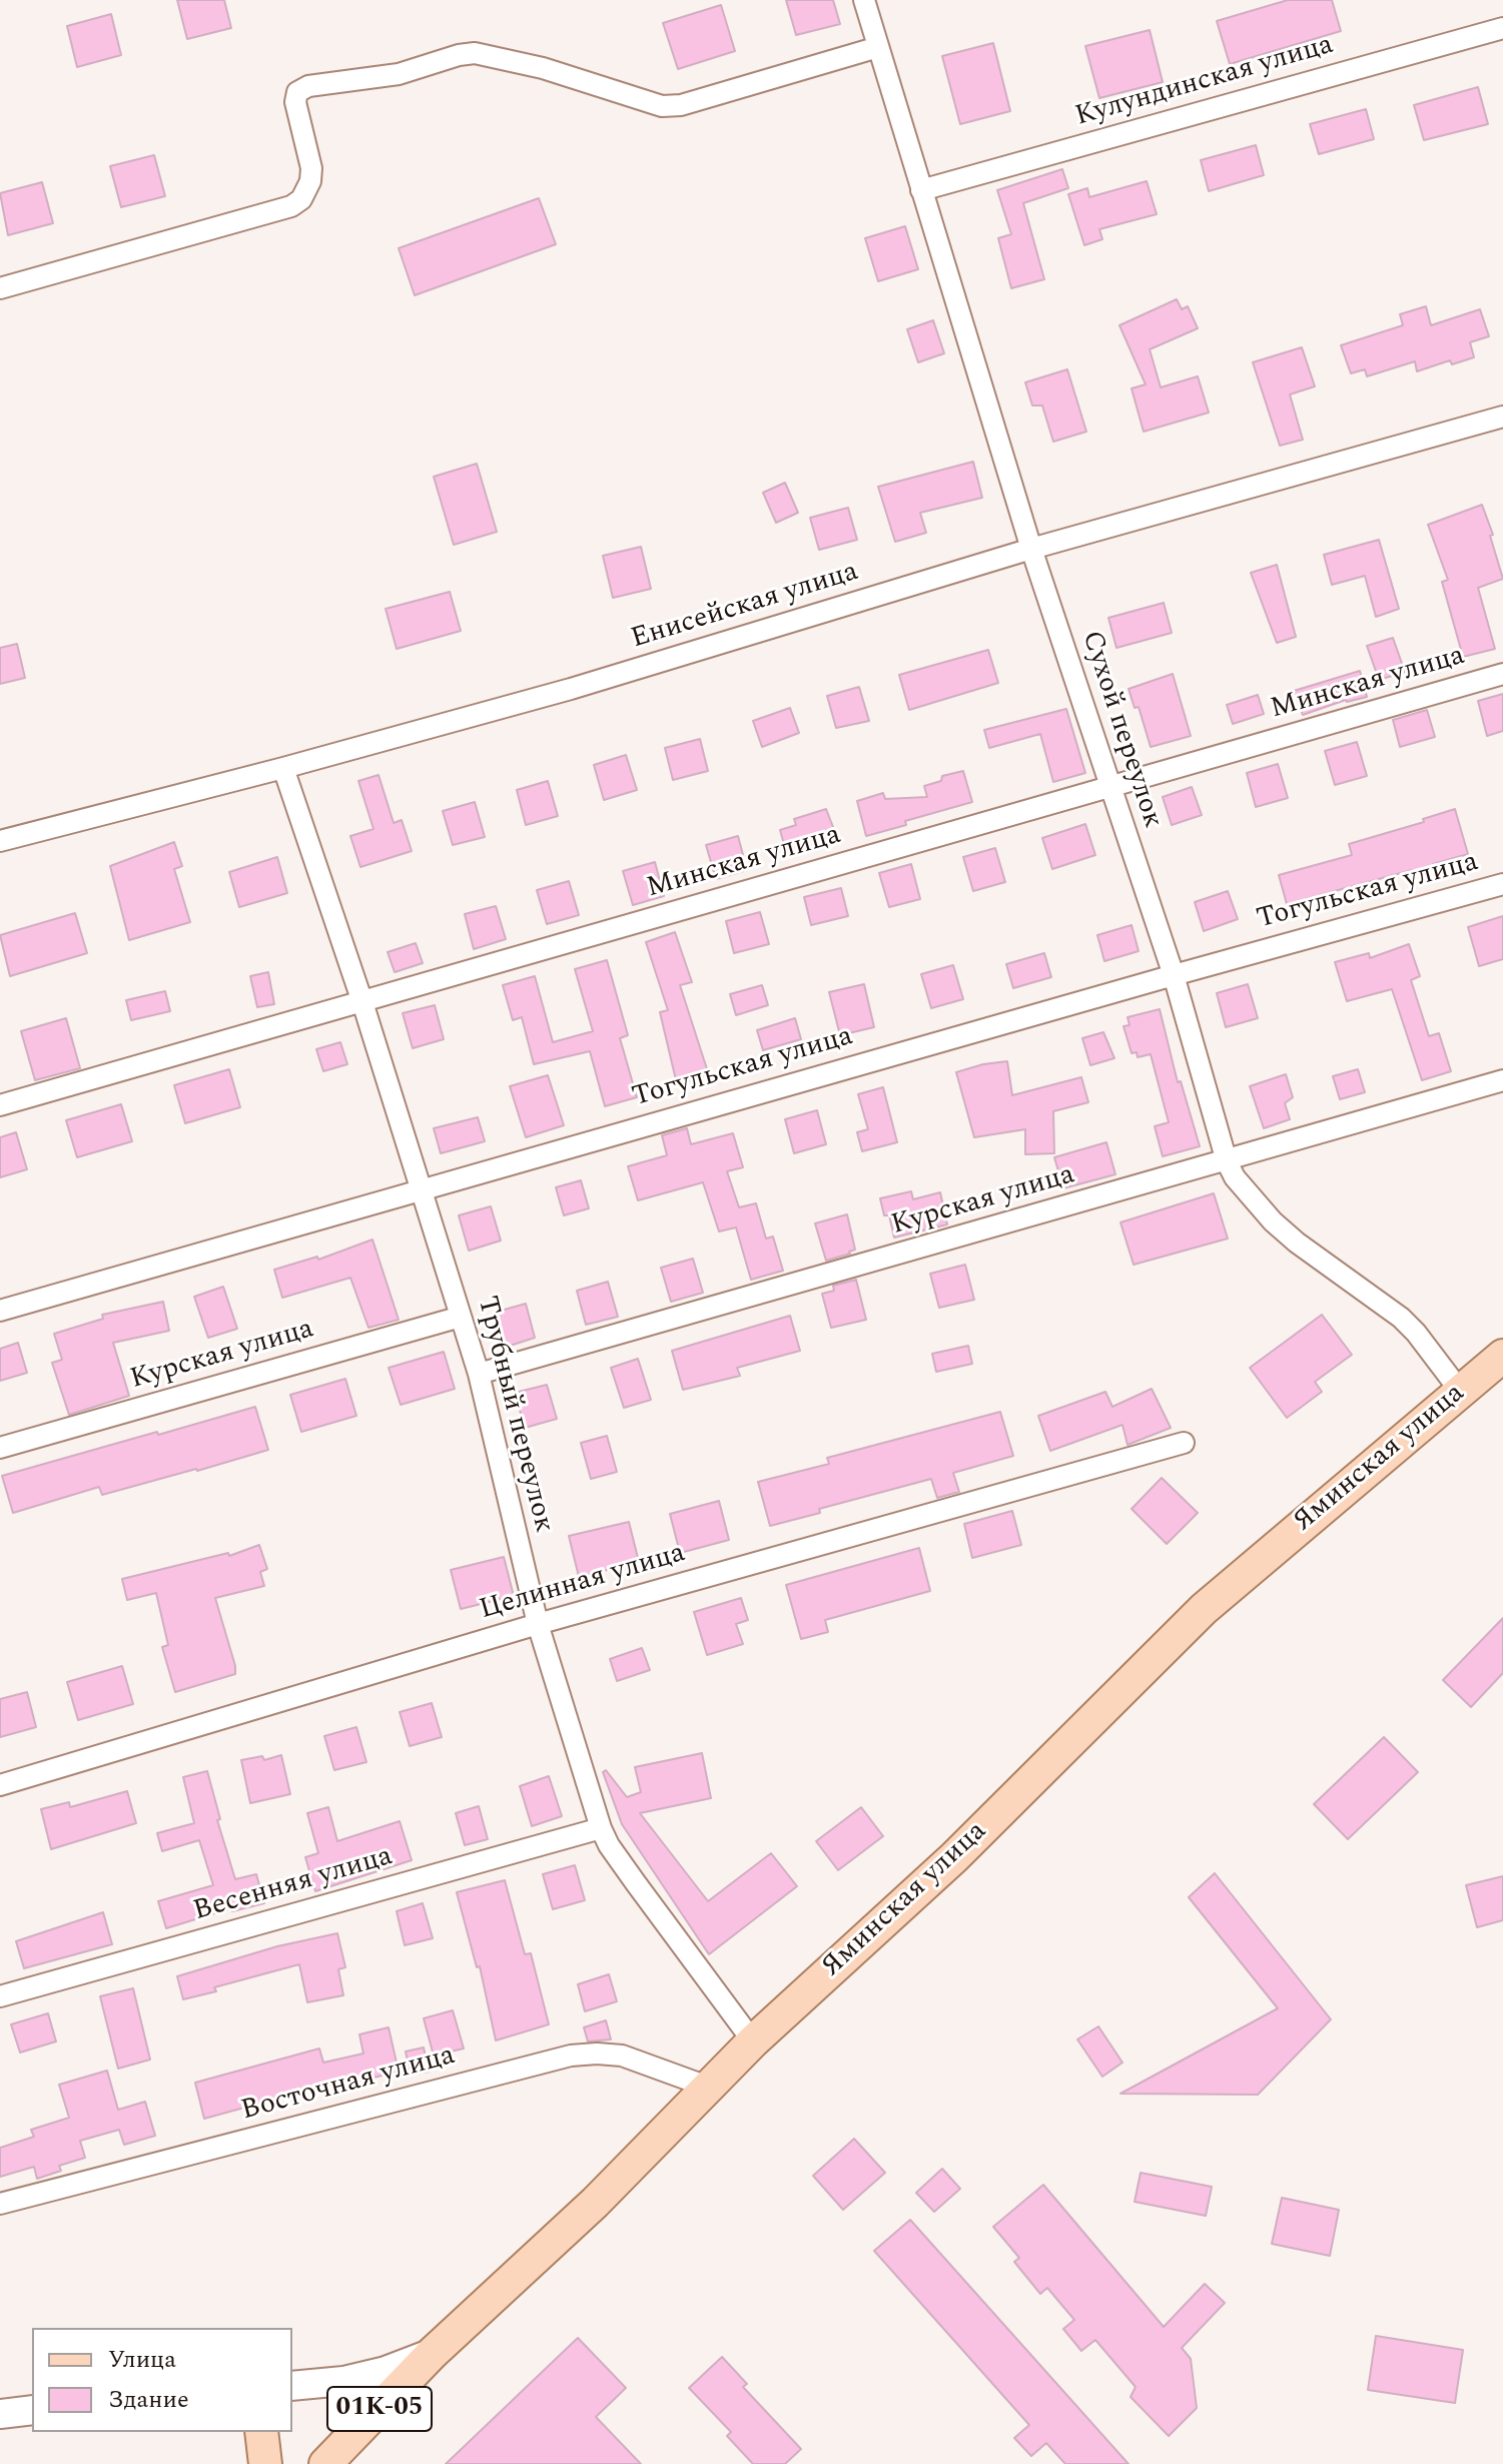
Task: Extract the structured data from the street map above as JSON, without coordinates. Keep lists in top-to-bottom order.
{
  "streets": {
    "main road": ["Яминская улица", "01К-05"],
    "street": [
      "Кулундинская улица",
      "Енисейская улица",
      "Минская улица",
      "Сухой переулок",
      "Тогульская улица",
      "Курская улица",
      "Трубный переулок",
      "Целинная улица",
      "Весенняя улица",
      "Восточная улица"
    ]
  },
  "crossings": [
    ["Кулундинская улица", "Сухой переулок"],
    ["Енисейская улица", "Сухой переулок"],
    ["Енисейская улица", "Трубный переулок"],
    ["Минская улица", "Сухой переулок"],
    ["Минская улица", "Трубный переулок"],
    ["Сухой переулок", "Тогульская улица"],
    ["Сухой переулок", "Курская улица"],
    ["Сухой переулок", "Яминская улица"],
    ["Тогульская улица", "Трубный переулок"],
    ["Курская улица", "Трубный переулок"],
    ["Трубный переулок", "Яминская улица"],
    ["Трубный переулок", "Целинная улица"],
    ["Трубный переулок", "Весенняя улица"],
    ["Яминская улица", "Восточная улица"]
  ],
  "legend": ["Улица", "Здание"]
}
